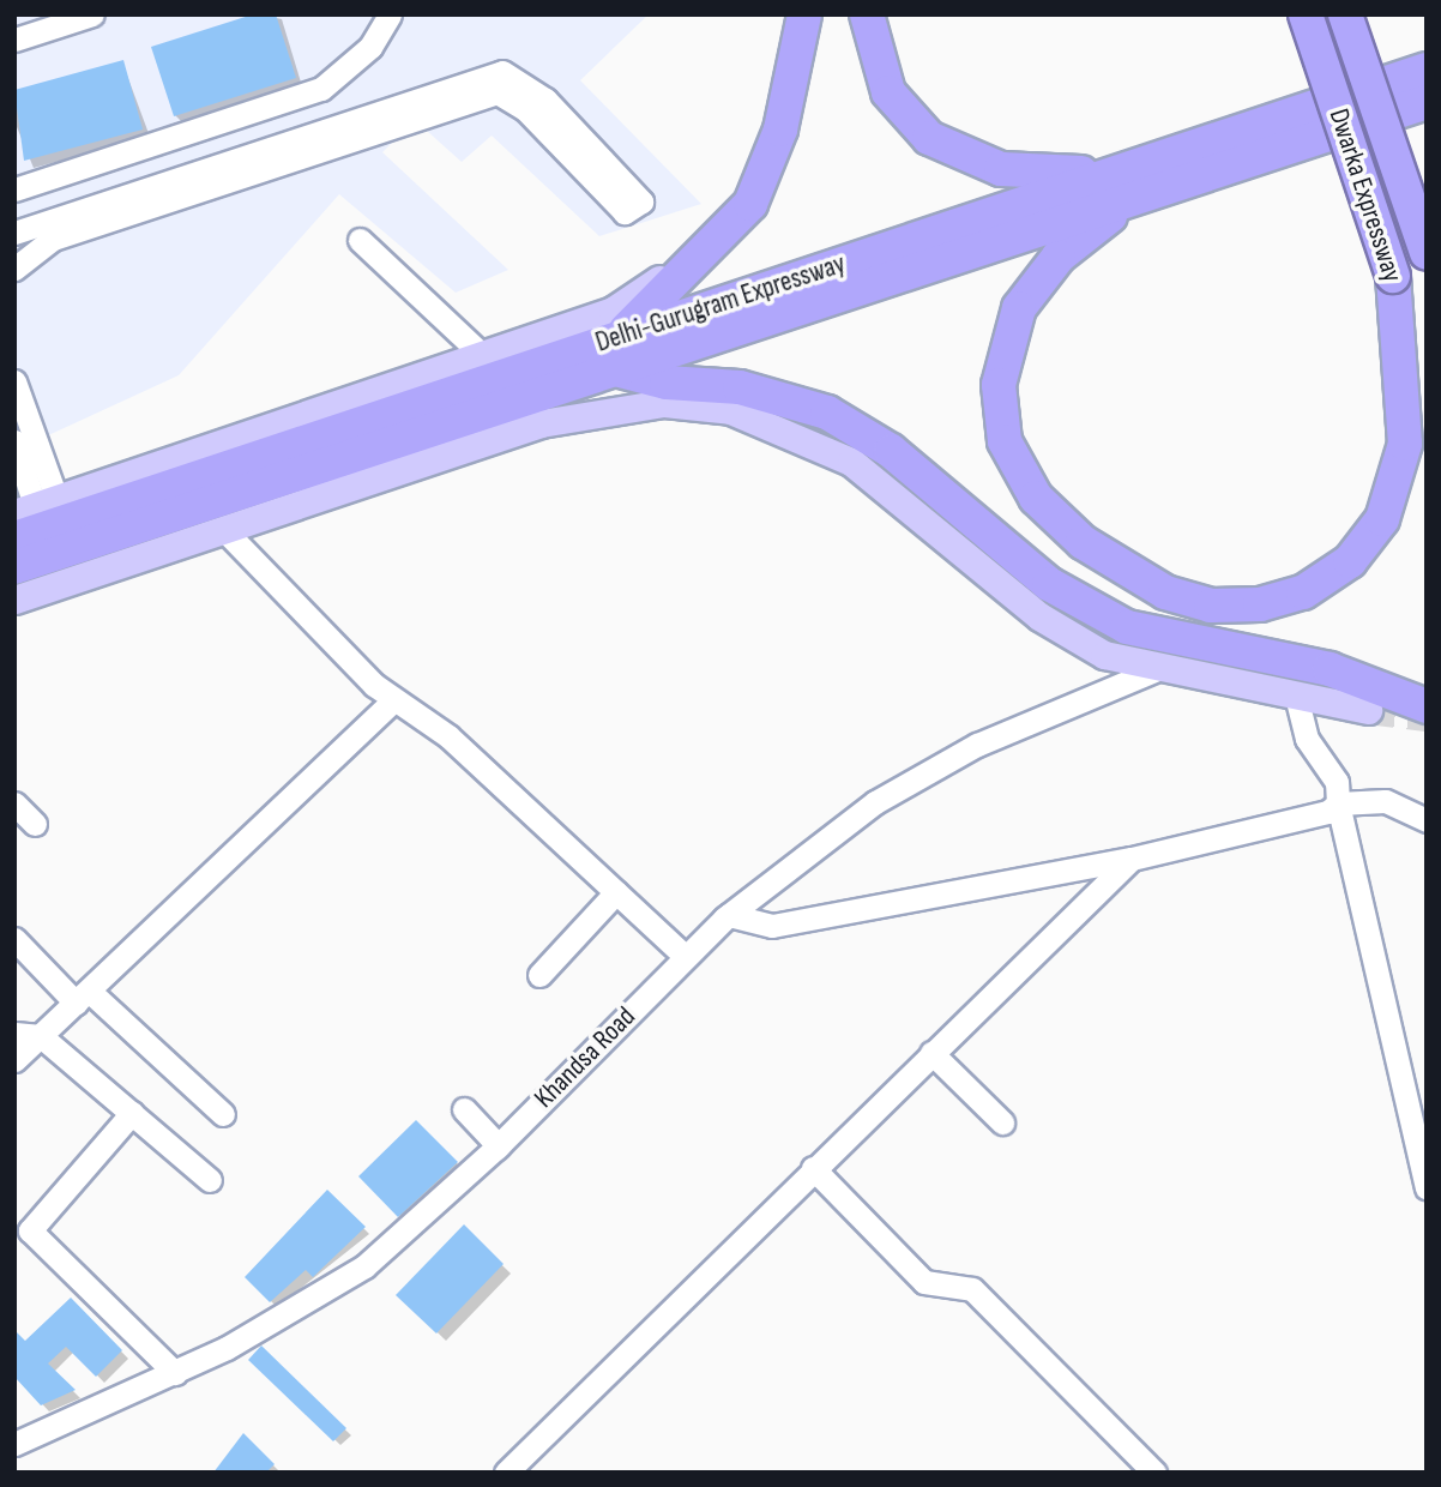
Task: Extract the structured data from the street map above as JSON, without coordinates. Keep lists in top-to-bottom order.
{
  "streets": {
    "highway": ["Dwarka Expressway", "Delhi-Gurugram Expressway"],
    "street": ["Khandsa Road"]
  }
}
